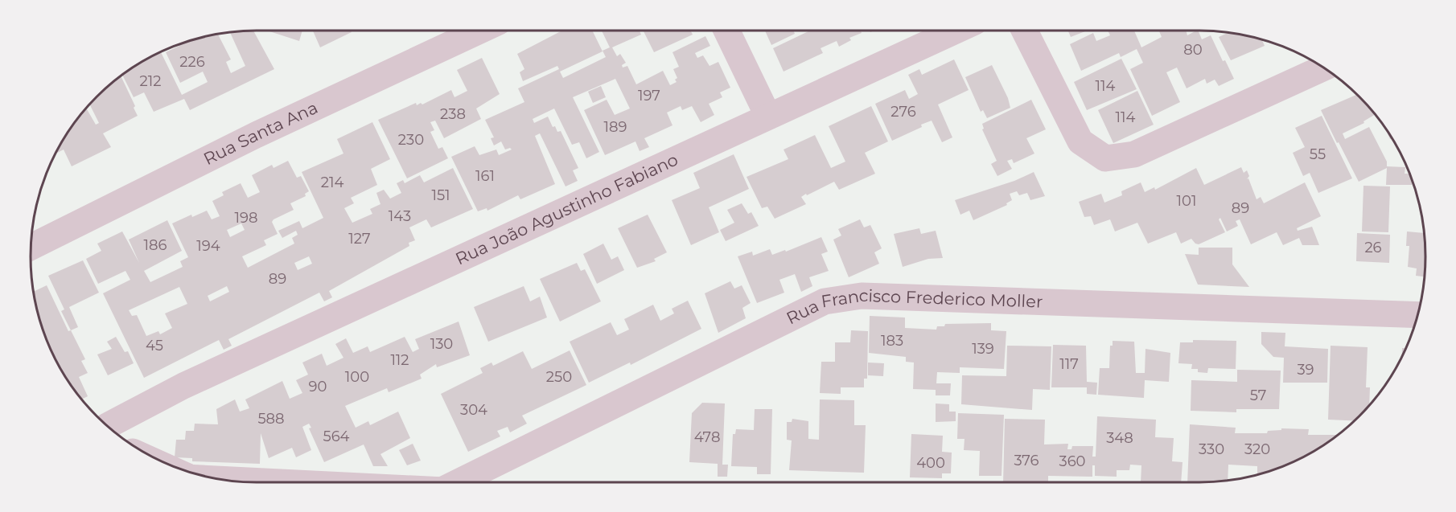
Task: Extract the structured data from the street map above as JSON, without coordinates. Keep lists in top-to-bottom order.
{
  "streets": {
    "street": ["Rua Santa Ana", "Rua João Agustinho Fabiano", "Rua Francisco Frederico Moller"]
  },
  "house_numbers": [
    "80",
    "226",
    "212",
    "114",
    "197",
    "276",
    "238",
    "114",
    "189",
    "230",
    "55",
    "161",
    "214",
    "151",
    "101",
    "89",
    "143",
    "198",
    "127",
    "186",
    "194",
    "26",
    "89",
    "183",
    "130",
    "45",
    "139",
    "112",
    "117",
    "39",
    "100",
    "250",
    "90",
    "57",
    "304",
    "588",
    "564",
    "478",
    "348",
    "330",
    "320",
    "376",
    "360",
    "400"
  ]
}
